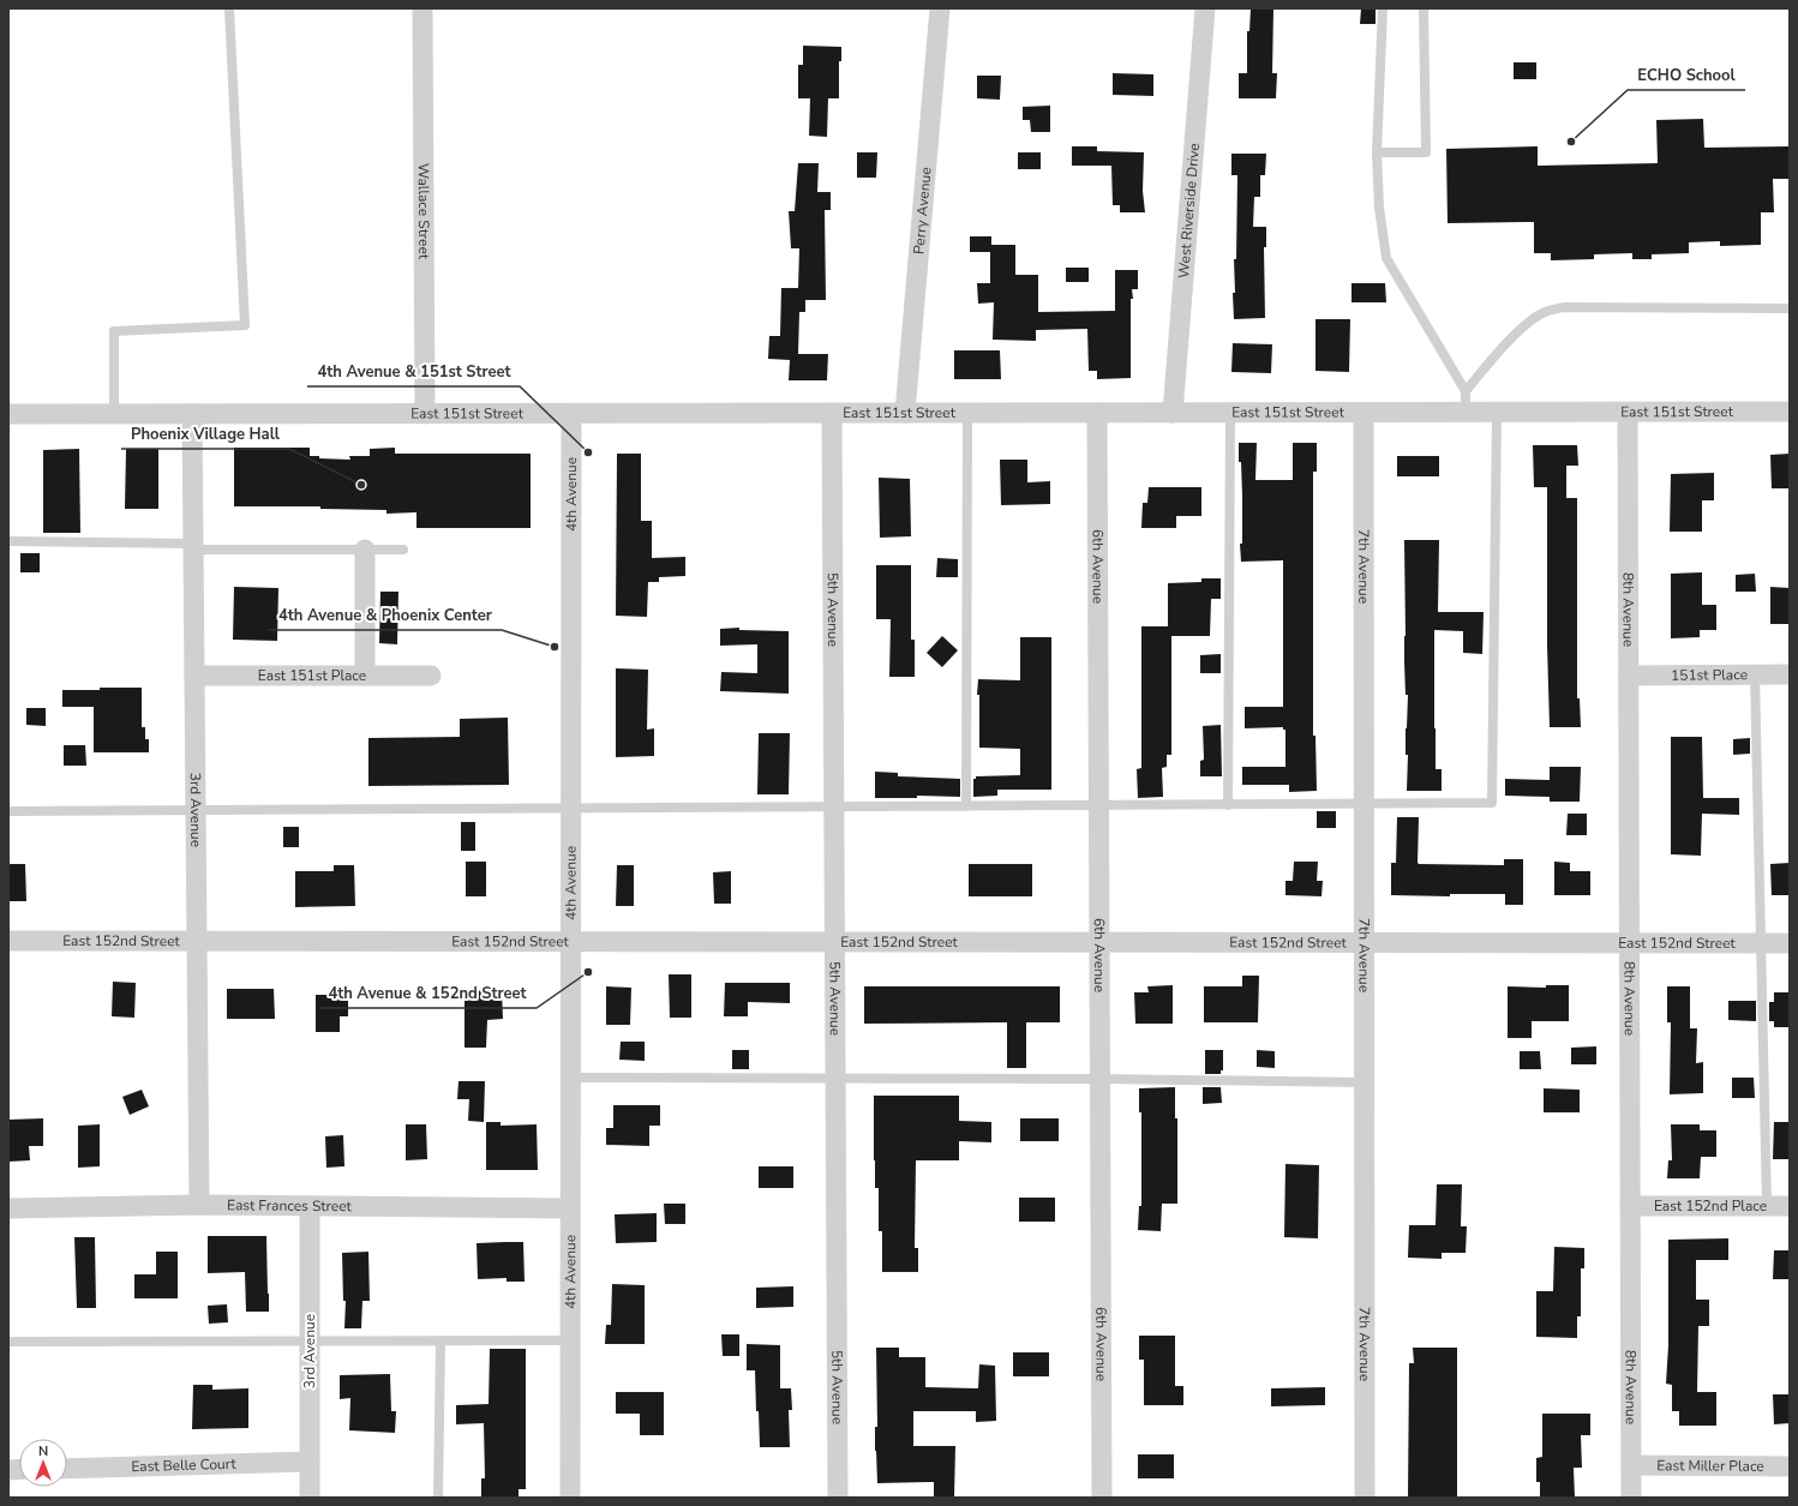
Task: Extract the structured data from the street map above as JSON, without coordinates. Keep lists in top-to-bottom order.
{
  "streets": {
    "street": [
      "Wallace Street",
      "Perry Avenue",
      "West Riverside Drive",
      "East 151st Street",
      "4th Avenue",
      "6th Avenue",
      "7th Avenue",
      "5th Avenue",
      "8th Avenue",
      "151st Place",
      "East 151st Place",
      "3rd Avenue",
      "East 152nd Street",
      "East Frances Street",
      "East 152nd Place",
      "East Belle Court",
      "East Miller Place"
    ]
  },
  "crossings": [
    ["Wallace Street", "East 151st Street"],
    ["Perry Avenue", "East 151st Street"],
    ["West Riverside Drive", "East 151st Street"],
    ["East 151st Street", "4th Avenue"],
    ["East 151st Street", "6th Avenue"],
    ["East 151st Street", "7th Avenue"],
    ["East 151st Street", "5th Avenue"],
    ["East 151st Street", "8th Avenue"],
    ["East 151st Street", "3rd Avenue"],
    ["4th Avenue", "East 152nd Street"],
    ["4th Avenue", "East Frances Street"],
    ["6th Avenue", "East 152nd Street"],
    ["7th Avenue", "East 152nd Street"],
    ["5th Avenue", "East 152nd Street"],
    ["8th Avenue", "151st Place"],
    ["8th Avenue", "East 152nd Street"],
    ["8th Avenue", "East 152nd Place"],
    ["8th Avenue", "East Miller Place"],
    ["East 151st Place", "3rd Avenue"],
    ["3rd Avenue", "East 152nd Street"],
    ["3rd Avenue", "East Frances Street"],
    ["3rd Avenue", "East Belle Court"]
  ],
  "places": [
    "ECHO School",
    "4th Avenue & 151st Street",
    "Phoenix Village Hall",
    "4th Avenue & Phoenix Center",
    "4th Avenue & 152nd Street"
  ],
  "north": "top"
}
